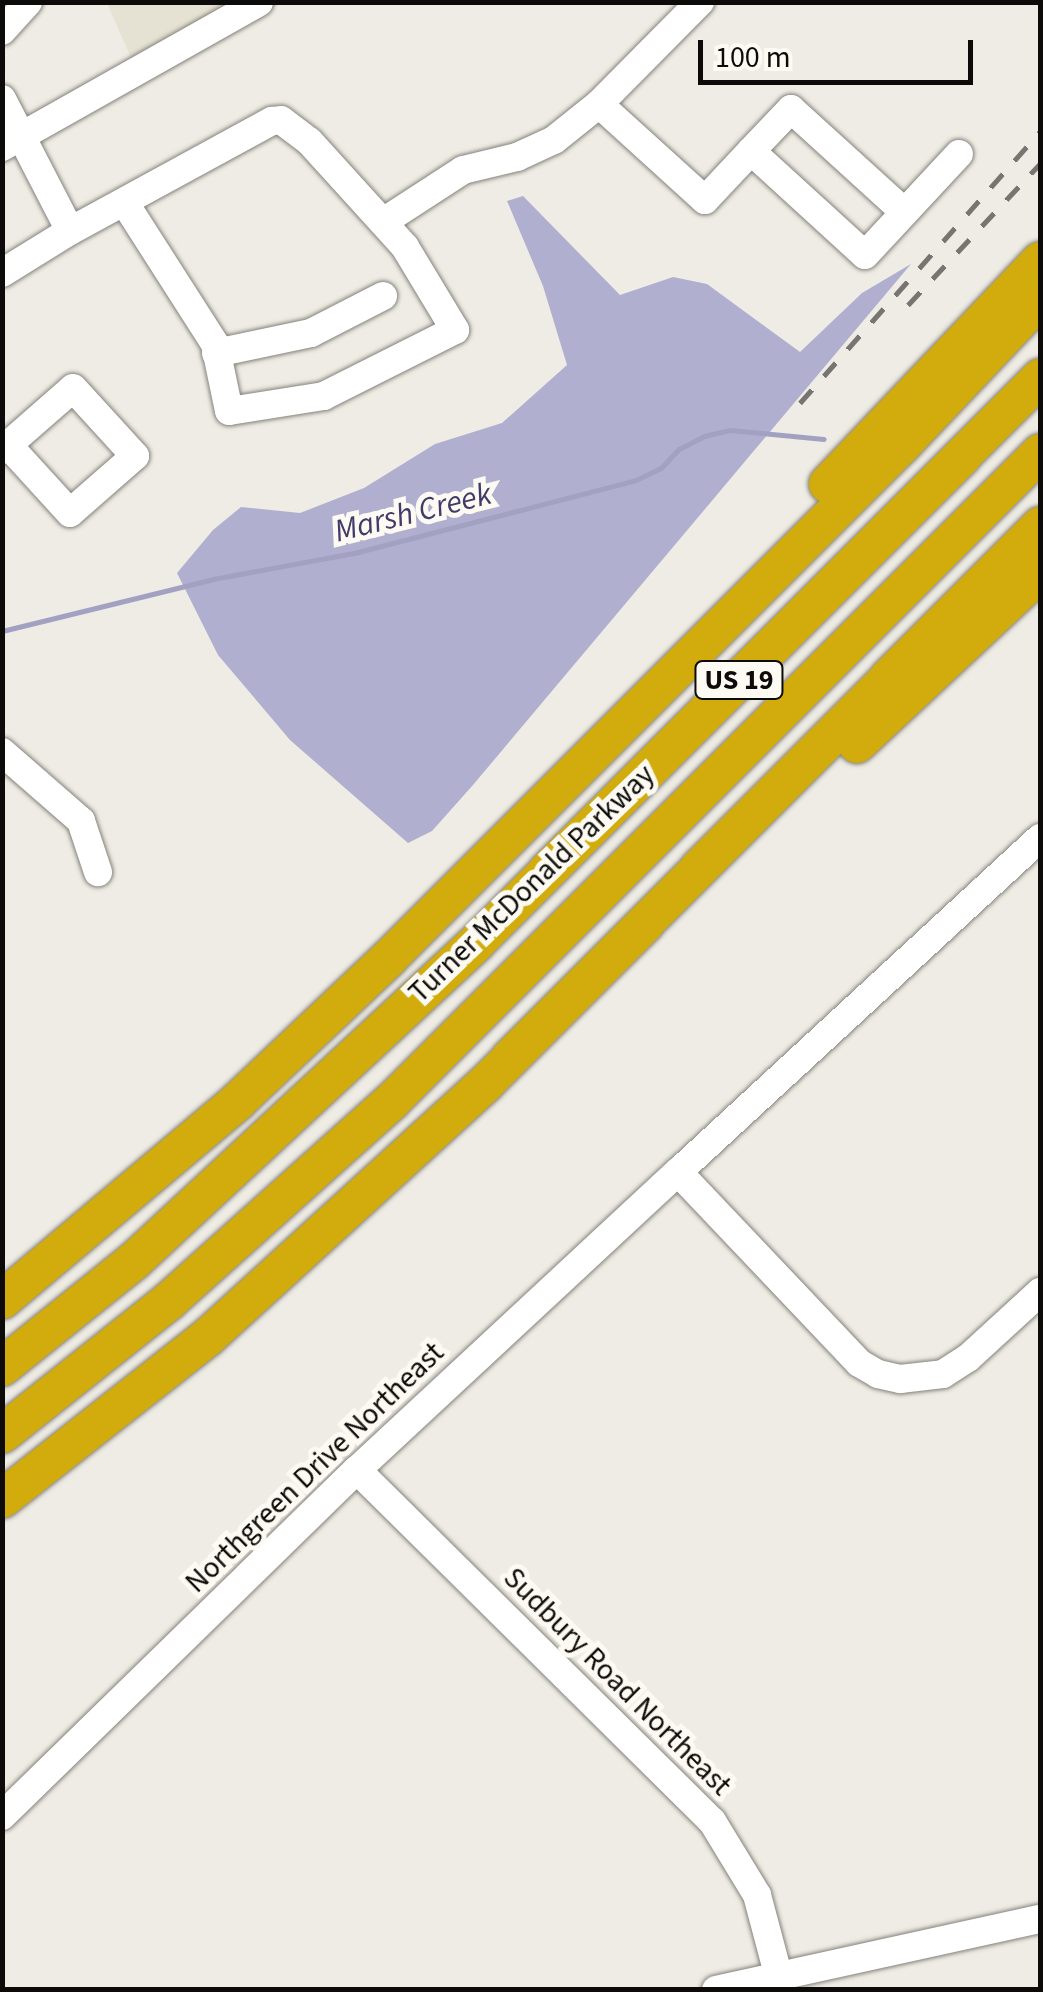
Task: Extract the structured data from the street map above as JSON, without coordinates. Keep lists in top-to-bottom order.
{
  "streets": {
    "highway": ["US 19", "Turner McDonald Parkway"],
    "street": ["Northgreen Drive Northeast", "Sudbury Road Northeast"]
  },
  "crossings": [
    ["Northgreen Drive Northeast", "Sudbury Road Northeast"]
  ],
  "water": ["Marsh Creek"],
  "scale_bar": "100 m"
}
